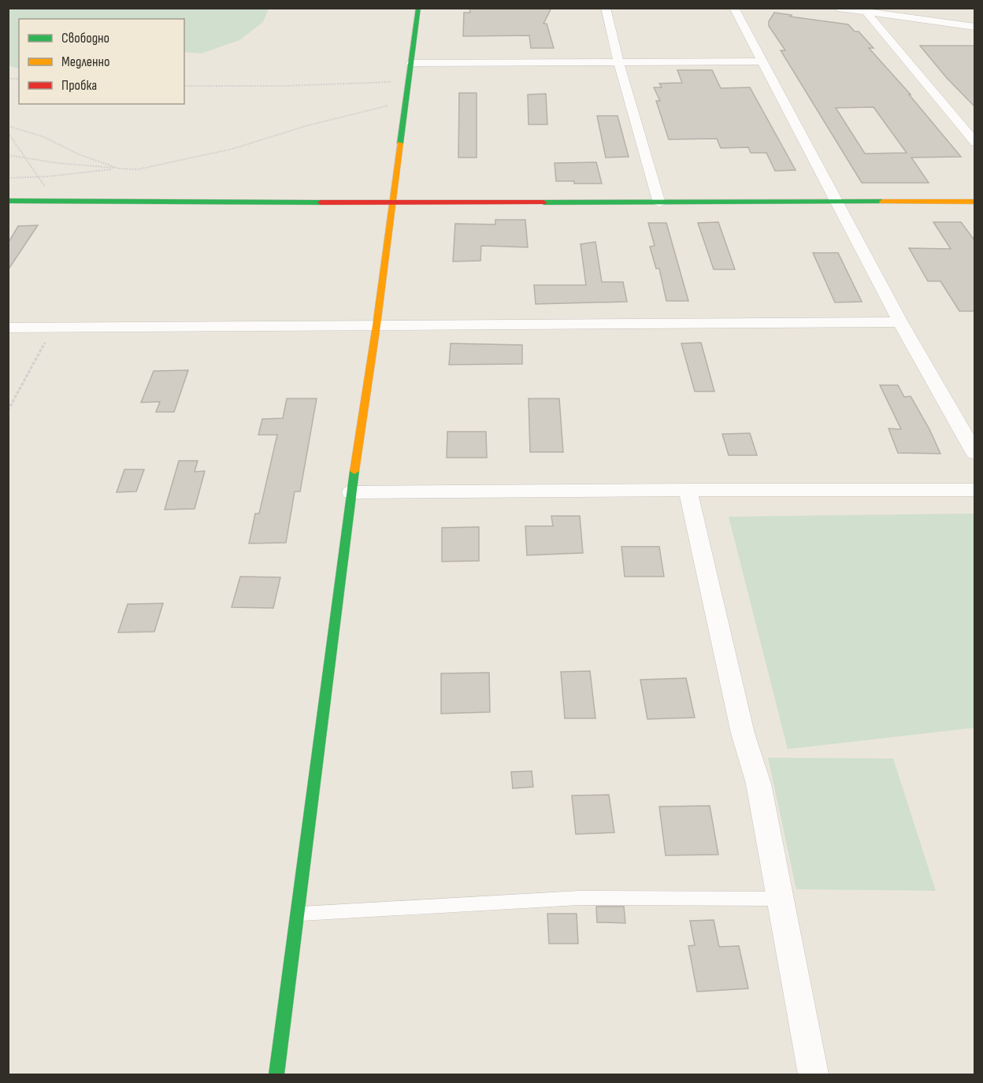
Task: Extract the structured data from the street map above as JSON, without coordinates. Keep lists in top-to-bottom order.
{
  "legend": ["Свободно", "Медленно", "Пробка"]
}
